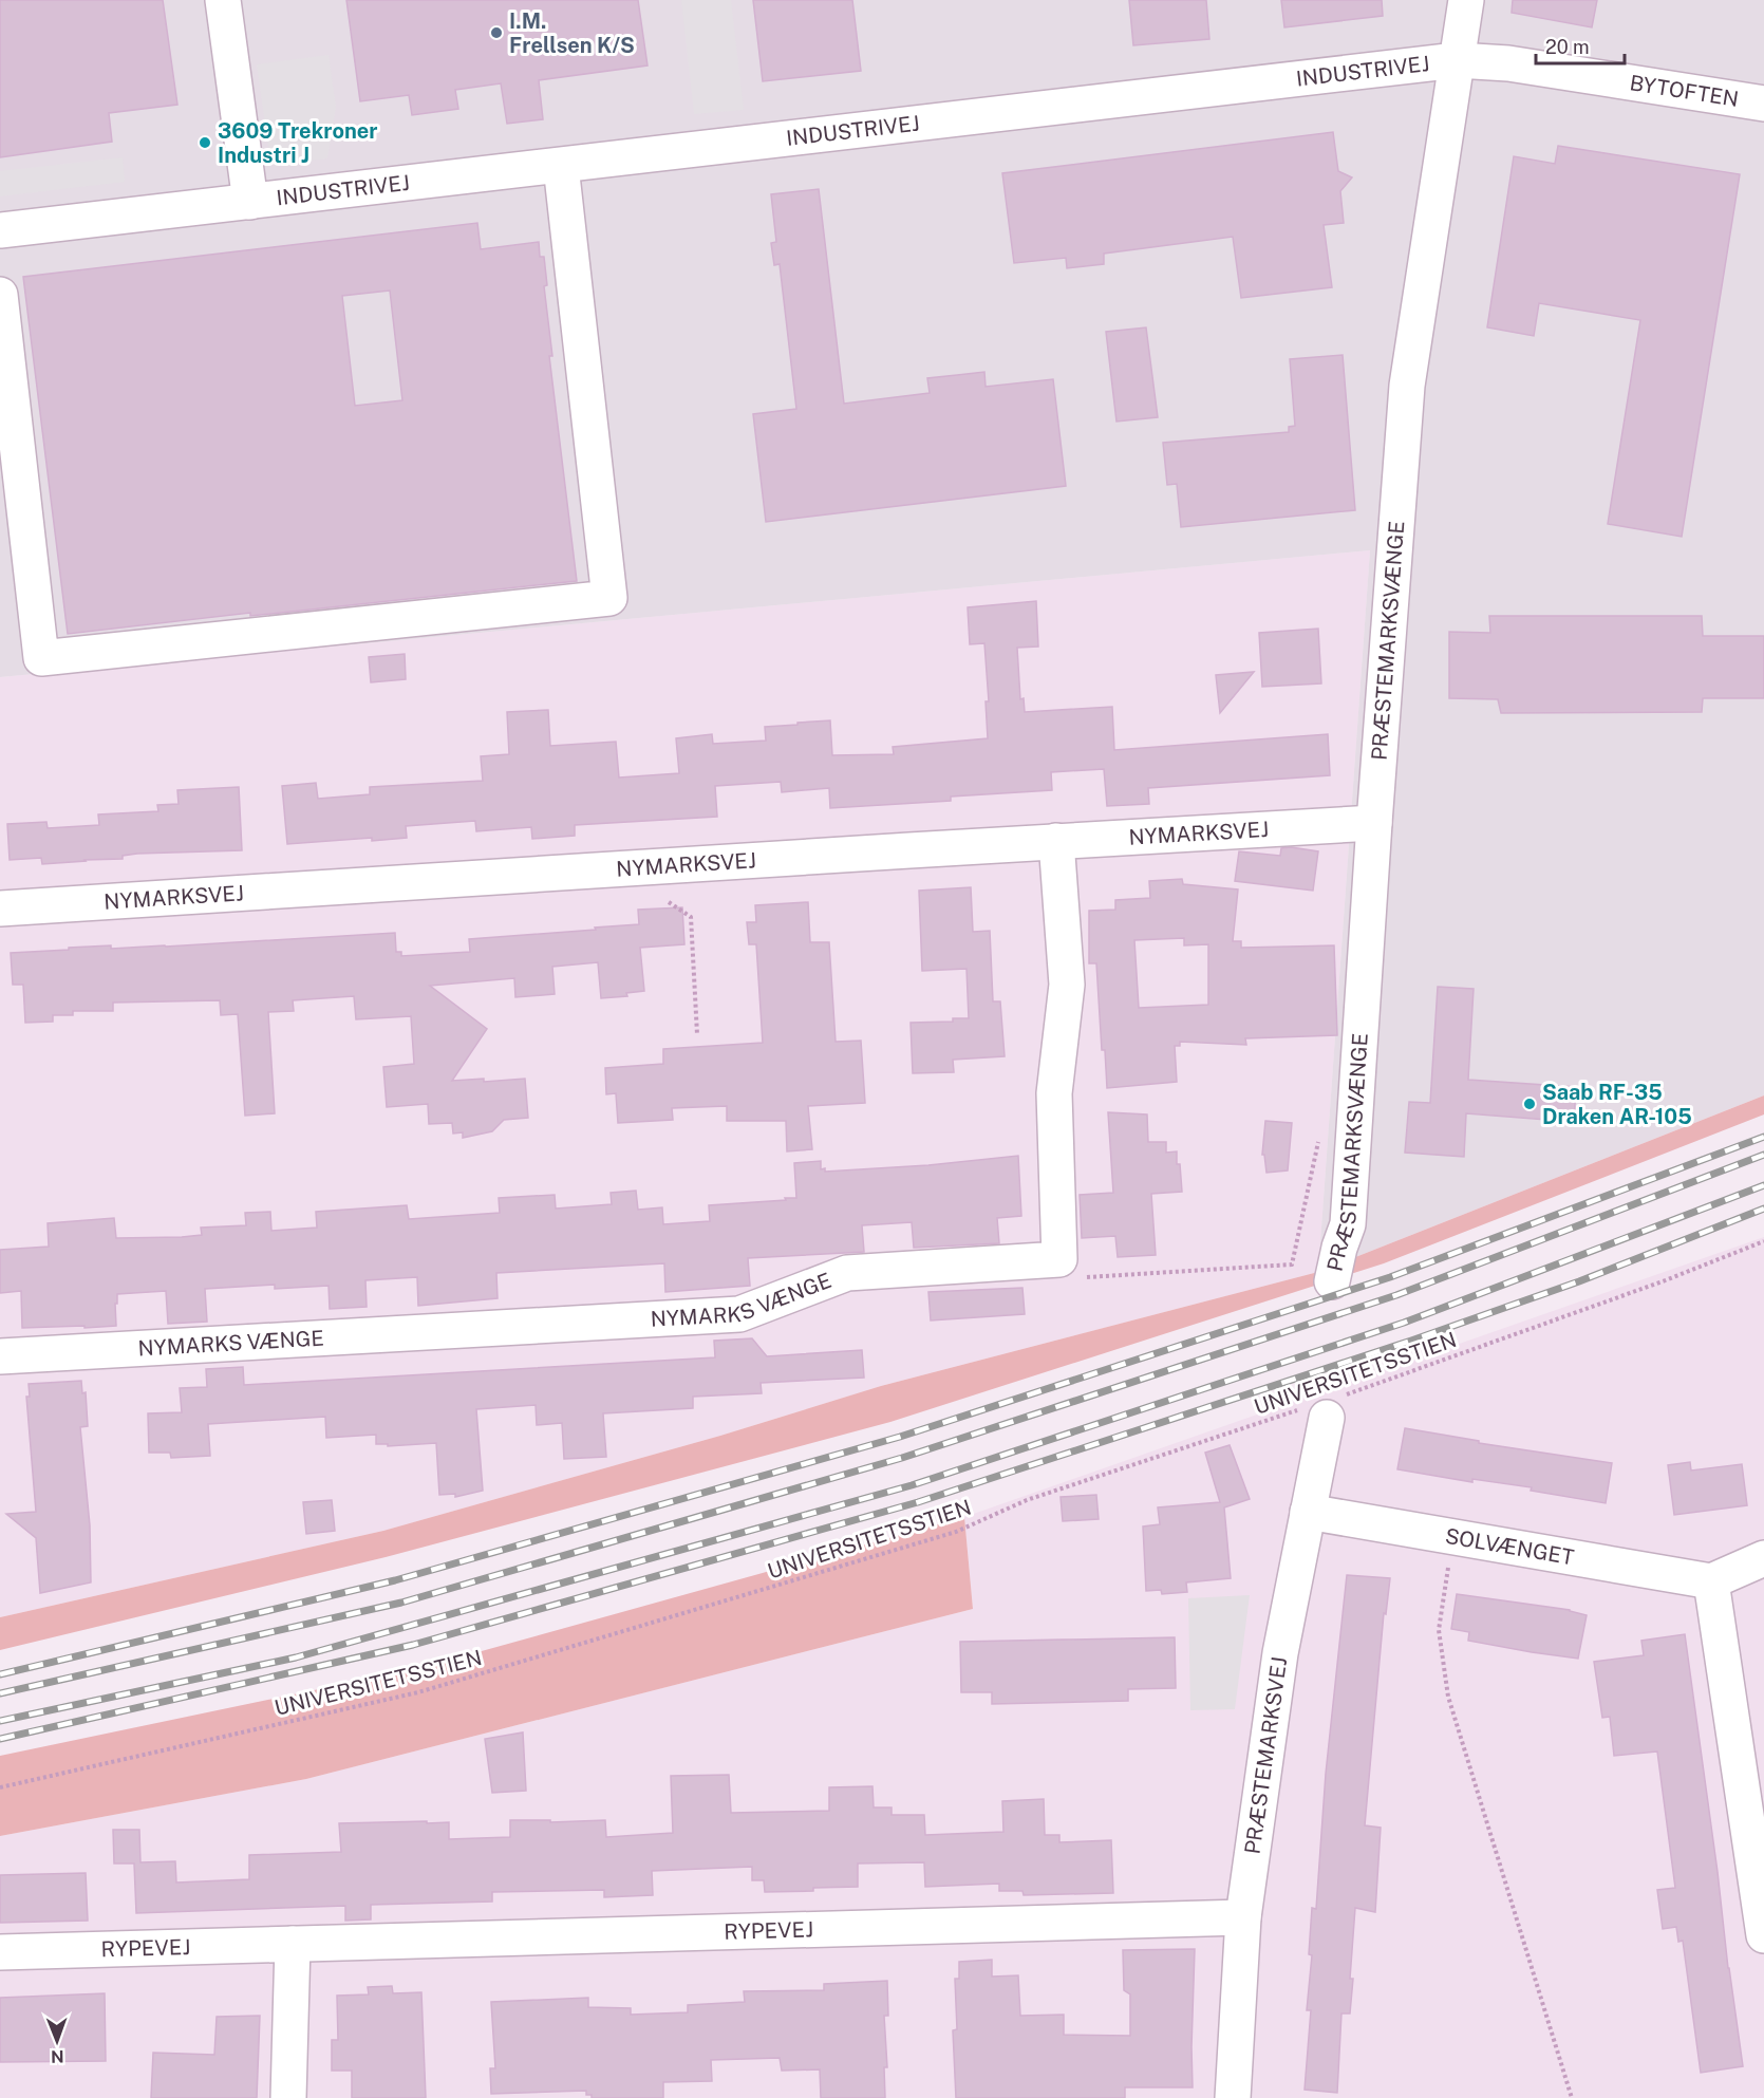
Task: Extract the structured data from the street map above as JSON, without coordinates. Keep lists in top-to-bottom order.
{
  "streets": {
    "street": [
      "INDUSTRIVEJ",
      "BYTOFTEN",
      "PRÆSTEMARKSVÆNGE",
      "NYMARKSVEJ",
      "NYMARKS VÆNGE",
      "SOLVÆNGET",
      "PRÆSTEMARKSVEJ",
      "RYPEVEJ"
    ],
    "path": ["UNIVERSITETSSTIEN"]
  },
  "crossings": [
    ["INDUSTRIVEJ", "BYTOFTEN"],
    ["INDUSTRIVEJ", "PRÆSTEMARKSVÆNGE"],
    ["BYTOFTEN", "PRÆSTEMARKSVÆNGE"],
    ["PRÆSTEMARKSVÆNGE", "NYMARKSVEJ"],
    ["UNIVERSITETSSTIEN", "PRÆSTEMARKSVEJ"],
    ["SOLVÆNGET", "PRÆSTEMARKSVEJ"],
    ["PRÆSTEMARKSVEJ", "RYPEVEJ"]
  ],
  "places": ["I.M. Frellsen K/S", "3609 Trekroner Industri J", "Saab RF-35 Draken AR-105"],
  "scale_bar": "20 m",
  "north": "bottom"
}
